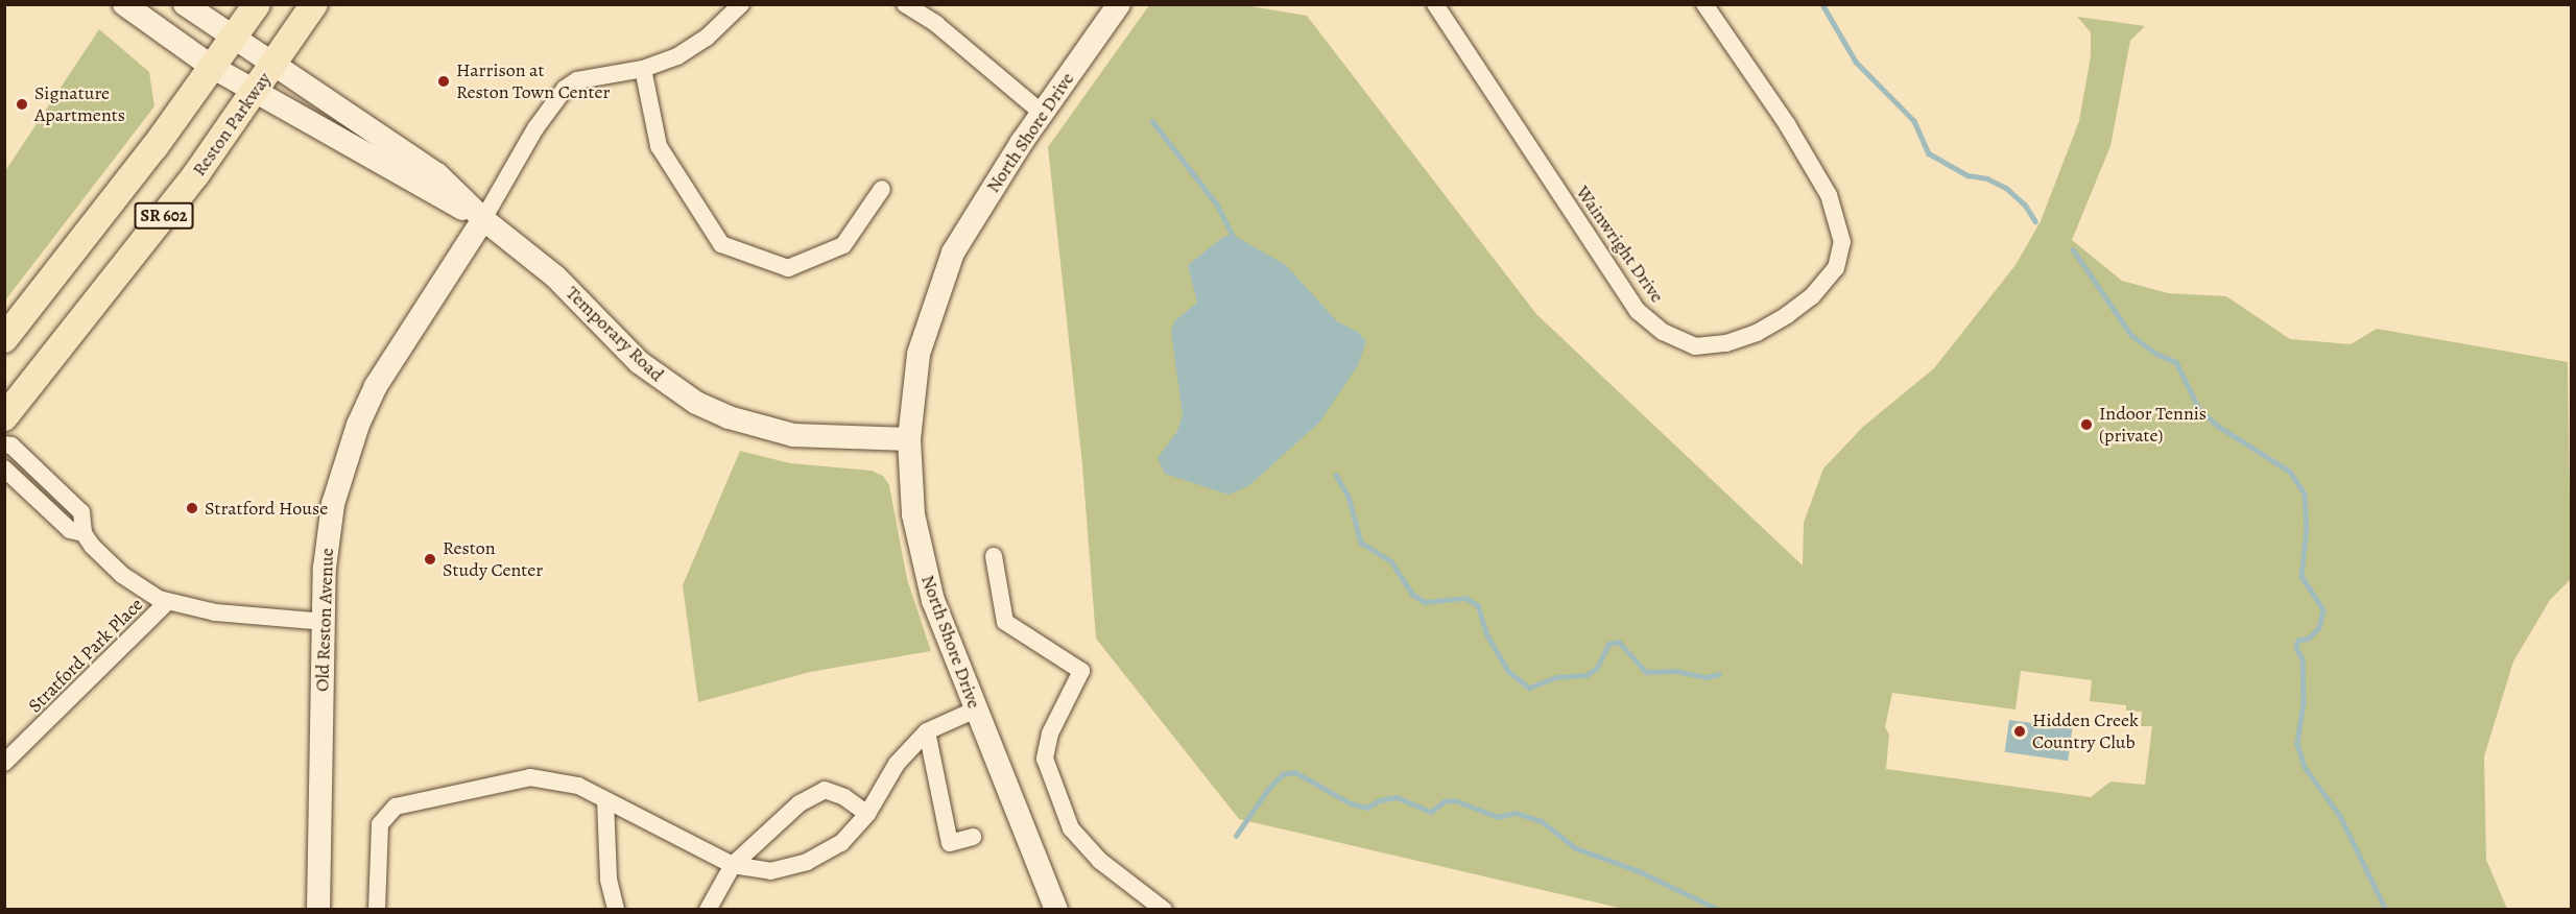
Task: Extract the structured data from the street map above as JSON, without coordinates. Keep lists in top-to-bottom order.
{
  "streets": {
    "main road": ["Reston Parkway", "SR 602"],
    "street": [
      "North Shore Drive",
      "Wainwright Drive",
      "Temporary Road",
      "Old Reston Avenue",
      "Stratford Park Place"
    ]
  },
  "crossings": [
    ["Reston Parkway", "Temporary Road"],
    ["North Shore Drive", "Temporary Road"],
    ["SR 602", "Temporary Road"],
    ["Temporary Road", "Old Reston Avenue"]
  ],
  "places": [
    "Harrison at Reston Town Center",
    "Signature Apartments",
    "Indoor Tennis (private)",
    "Stratford House",
    "Reston Study Center",
    "Hidden Creek Country Club"
  ]
}
